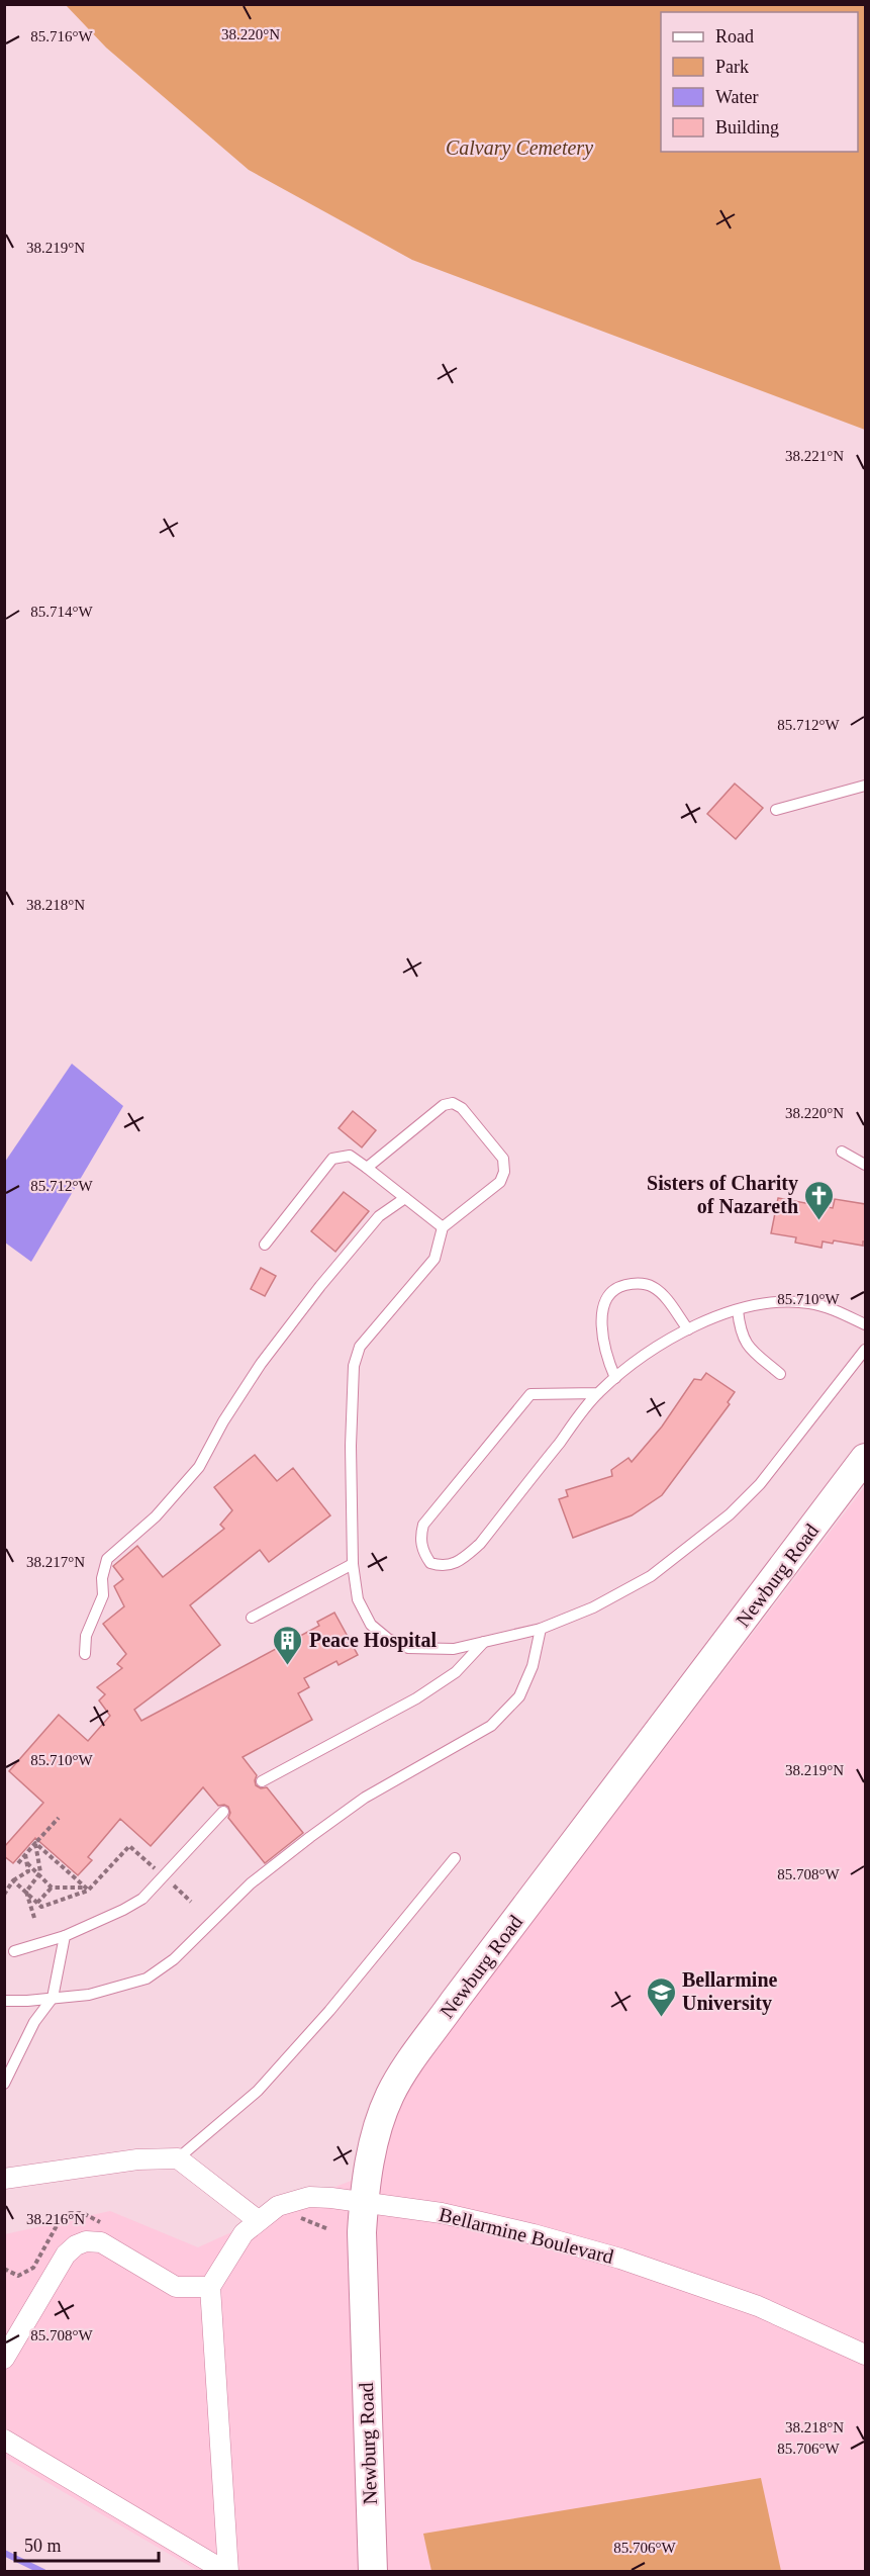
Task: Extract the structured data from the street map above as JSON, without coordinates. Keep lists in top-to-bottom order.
{
  "streets": {
    "main road": ["Newburg Road"],
    "street": ["Bellarmine Boulevard"]
  },
  "crossings": [
    ["Newburg Road", "Bellarmine Boulevard"]
  ],
  "parks": ["Calvary Cemetery"],
  "places": {
    "church": ["Sisters of Charity of Nazareth"],
    "building": ["Peace Hospital"],
    "school or university": ["Bellarmine University"]
  },
  "legend": [
    "Road",
    "Park",
    "Water",
    "Building"
  ],
  "scale_bar": "50 m",
  "coordinates": [
    "38.220°N",
    "85.716°W",
    "38.219°N",
    "38.221°N",
    "85.714°W",
    "85.712°W",
    "38.218°N",
    "85.710°W",
    "38.217°N",
    "85.708°W",
    "38.216°N",
    "85.706°W"
  ]
}
